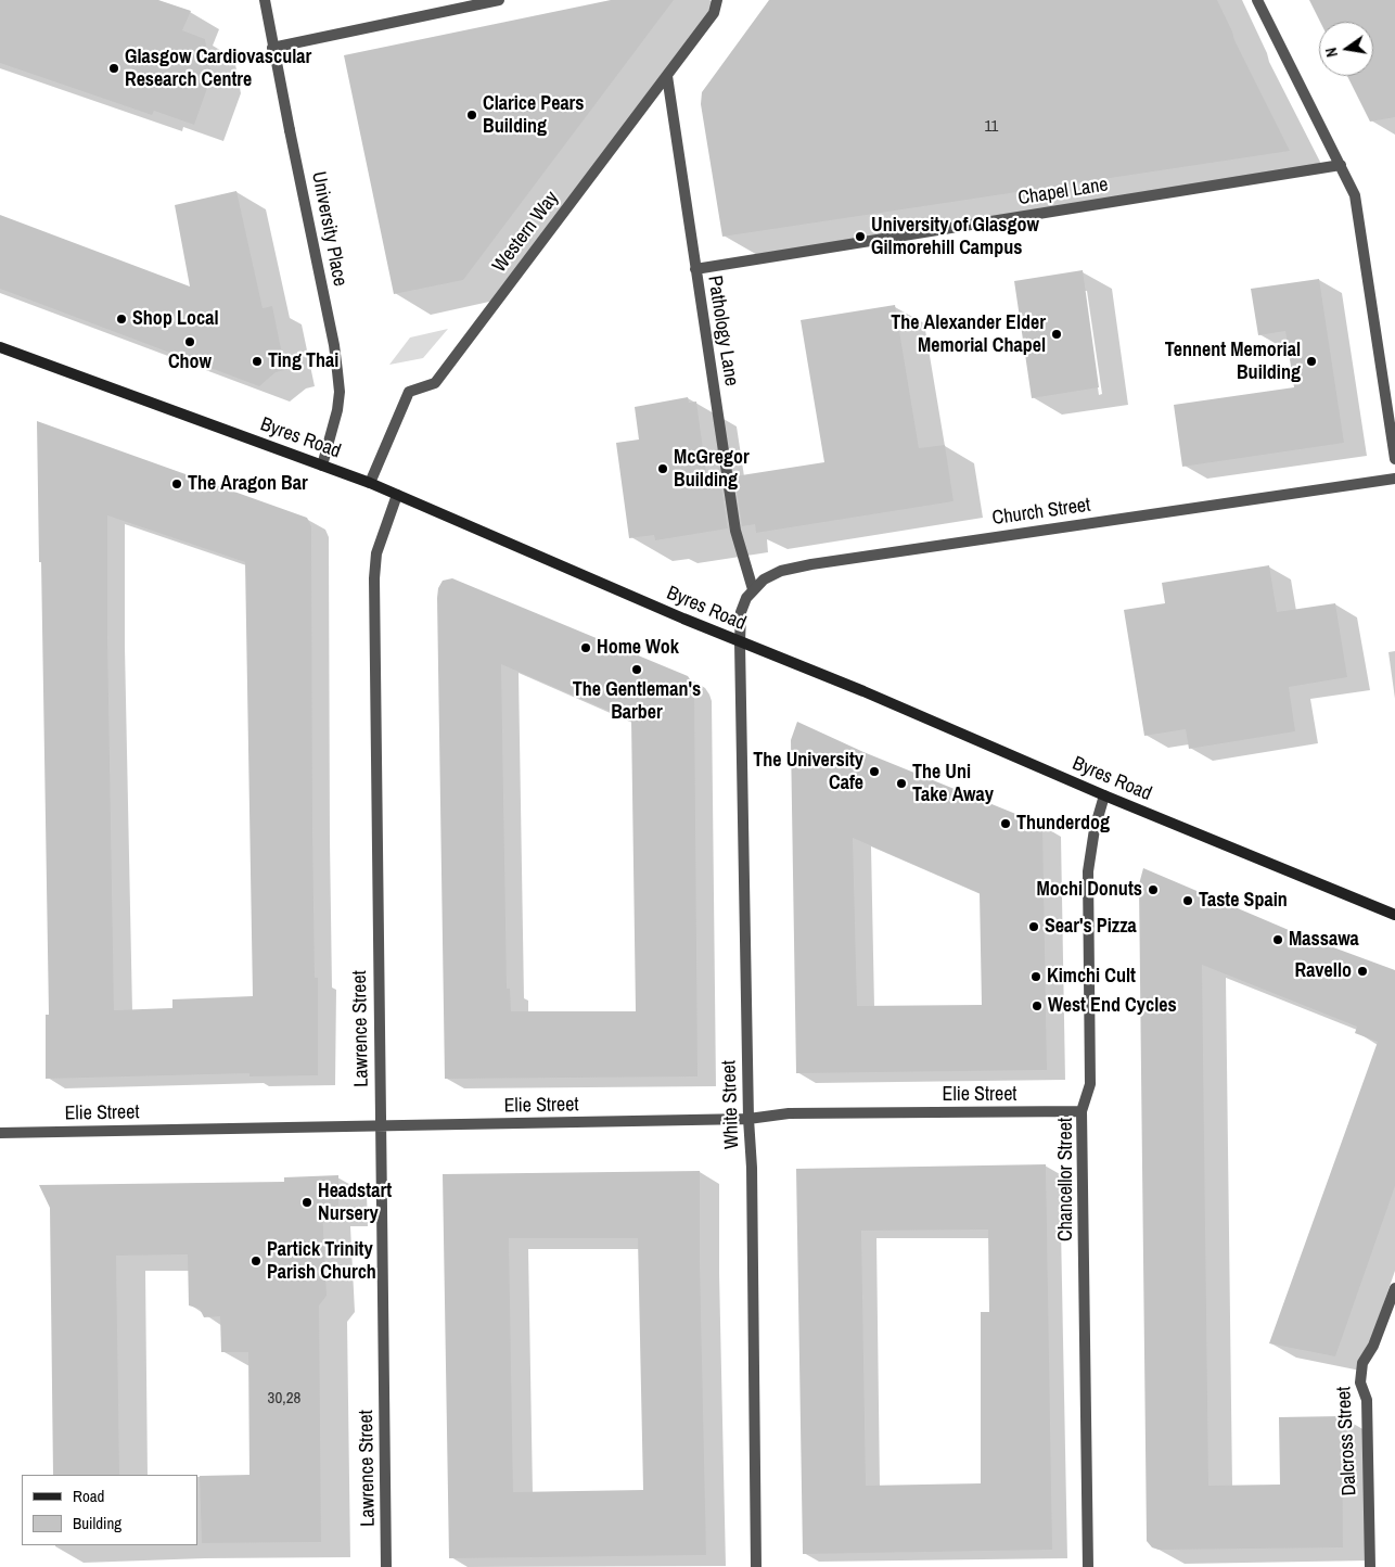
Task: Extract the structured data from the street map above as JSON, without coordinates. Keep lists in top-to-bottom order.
{
  "streets": {
    "main road": ["Byres Road"],
    "street": [
      "Chapel Lane",
      "University Place",
      "Western Way",
      "Pathology Lane",
      "Church Street",
      "Lawrence Street",
      "Elie Street",
      "White Street",
      "Chancellor Street",
      "Dalcross Street"
    ]
  },
  "crossings": [
    ["Chapel Lane", "Pathology Lane"],
    ["University Place", "Byres Road"],
    ["Western Way", "Pathology Lane"],
    ["Western Way", "Byres Road"],
    ["Pathology Lane", "Church Street"],
    ["Byres Road", "Church Street"],
    ["Byres Road", "Lawrence Street"],
    ["Byres Road", "White Street"],
    ["Byres Road", "Chancellor Street"],
    ["Church Street", "White Street"],
    ["Lawrence Street", "Elie Street"],
    ["Elie Street", "White Street"],
    ["Elie Street", "Chancellor Street"]
  ],
  "places": [
    "Glasgow Cardiovascular Research Centre",
    "Clarice Pears Building",
    "University of Glasgow Gilmorehill Campus",
    "Shop Local",
    "The Alexander Elder Memorial Chapel",
    "Chow",
    "Ting Thai",
    "Tennent Memorial Building",
    "McGregor Building",
    "The Aragon Bar",
    "Home Wok",
    "The Gentleman's Barber",
    "The University Cafe",
    "The Uni Take Away",
    "Thunderdog",
    "Mochi Donuts",
    "Taste Spain",
    "Sear's Pizza",
    "Massawa",
    "Ravello",
    "Kimchi Cult",
    "West End Cycles",
    "Headstart Nursery",
    "Partick Trinity Parish Church"
  ],
  "house_numbers": ["11", "30,28"],
  "legend": ["Road", "Building"],
  "north": "left"
}
